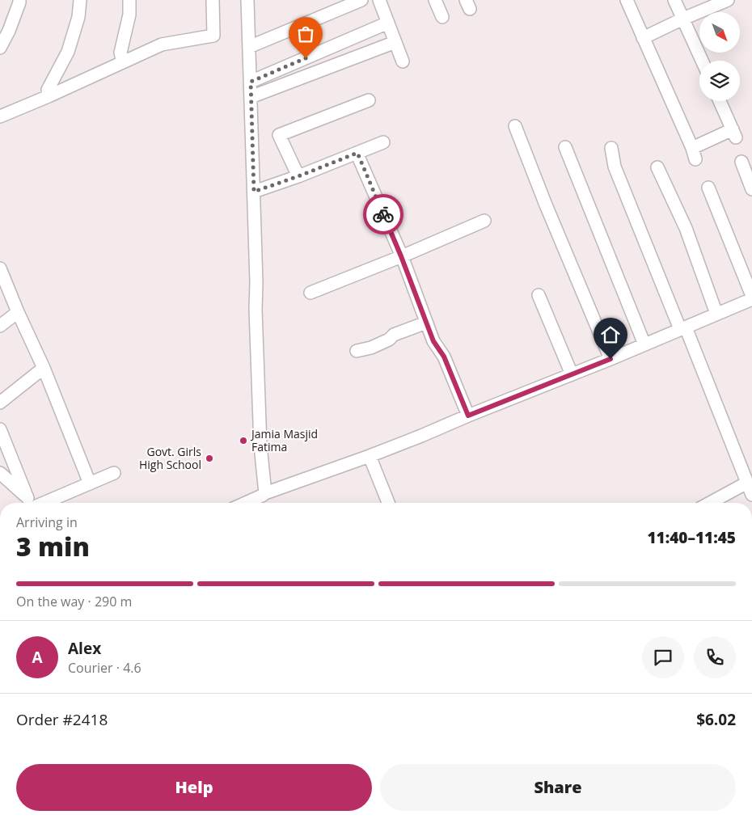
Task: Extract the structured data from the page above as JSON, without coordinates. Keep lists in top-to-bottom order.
{
  "places": ["Jamia Masjid Fatima", "Govt. Girls High School"],
  "north": "bottom right",
  "page": {
    "heading": ["3 min", "Arriving in", "11:40–11:45"],
    "panel": [
      "Alex",
      "Courier · 4.6",
      "Order #2418",
      "$6.02"
    ],
    "bar": "On the way · 290 m",
    "round": "A",
    "buttons": ["Help", "Share"]
  }
}
